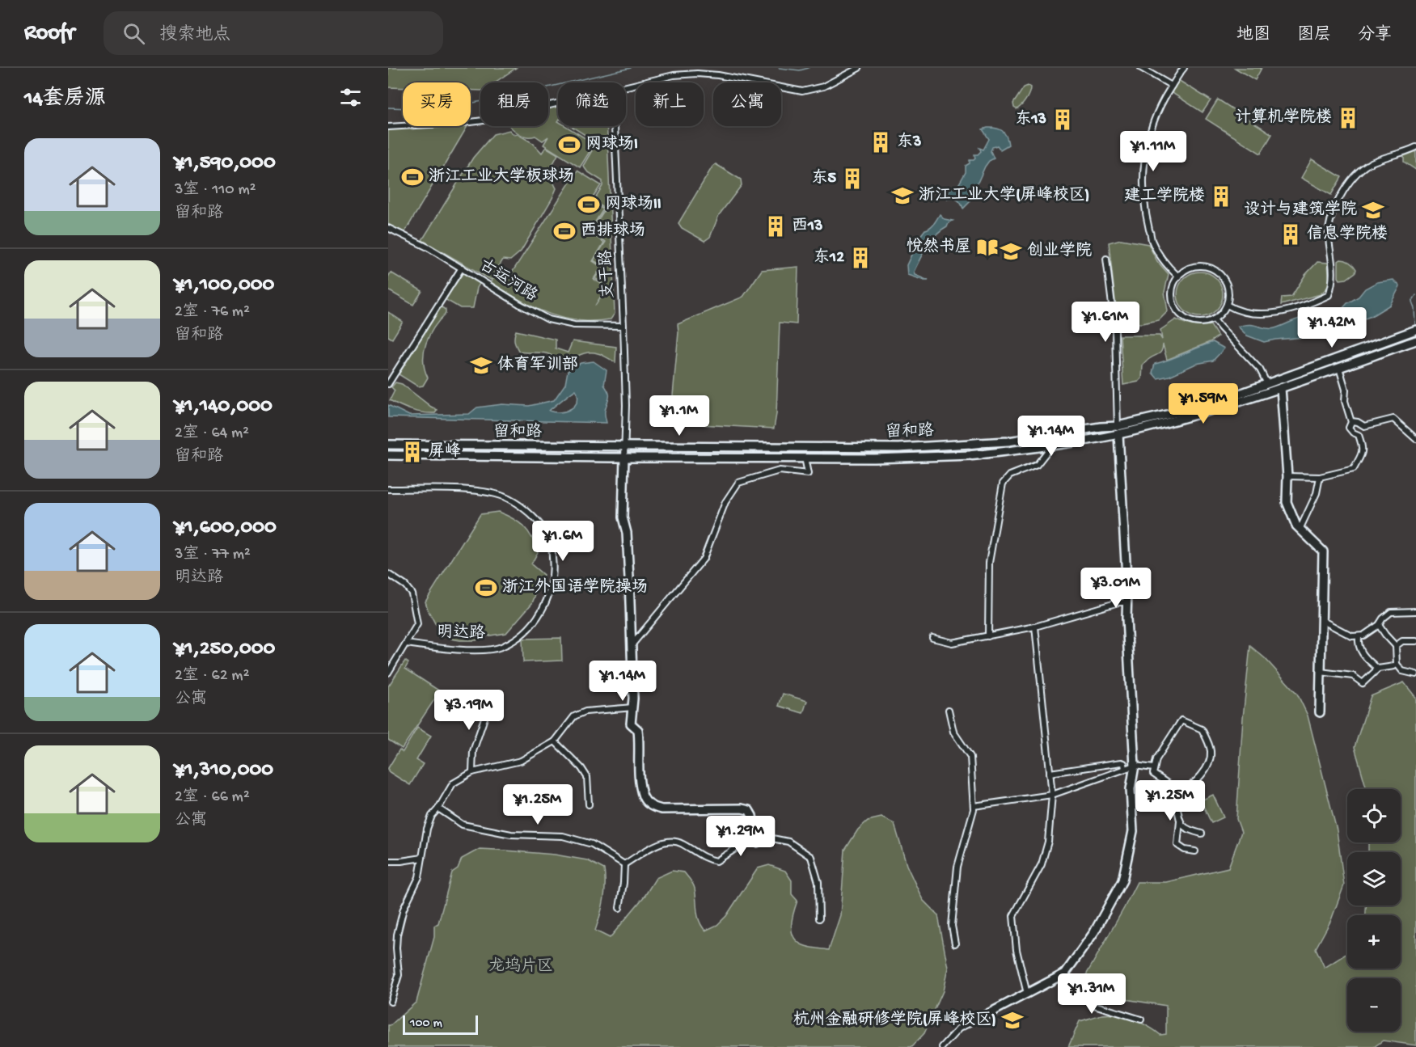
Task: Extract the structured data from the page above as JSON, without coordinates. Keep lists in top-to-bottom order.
{
  "streets": {
    "main road": ["留和路"],
    "street": ["支干路", "古运河路", "明达路"]
  },
  "crossings": [
    ["支干路", "古运河路"],
    ["支干路", "留和路"]
  ],
  "parks": ["龙坞片区"],
  "places": {
    "building": [
      "计算机学院楼",
      "东13",
      "东3",
      "东5",
      "建工学院楼",
      "西13",
      "信息学院楼",
      "东12",
      "屏峰"
    ],
    "sports": [
      "网球场I",
      "浙江工业大学板球场",
      "网球场II",
      "西排球场",
      "浙江外国语学院操场"
    ],
    "school or university": [
      "浙江工业大学(屏峰校区)",
      "设计与建筑学院",
      "创业学院",
      "体育军训部",
      "杭州金融研修学院(屏峰校区)"
    ],
    "library": ["悦然书屋"]
  },
  "scale_bar": "100 m",
  "page": {
    "header": "Roofr",
    "search": "搜索地点",
    "nav": ["地图", "图层", "分享"],
    "heading": "14套房源",
    "chip": [
      "买房",
      "租房",
      "筛选",
      "新上",
      "公寓"
    ],
    "list": [
      {
        "name": "¥1,590,000",
        "note": "3室 · 110 m² · 留和路"
      },
      {
        "name": "¥1,100,000",
        "note": "2室 · 76 m² · 留和路"
      },
      {
        "name": "¥1,140,000",
        "note": "2室 · 64 m² · 留和路"
      },
      {
        "name": "¥1,600,000",
        "note": "3室 · 77 m² · 明达路"
      },
      {
        "name": "¥1,250,000",
        "note": "2室 · 62 m² · 公寓"
      },
      {
        "name": "¥1,310,000",
        "note": "2室 · 66 m² · 公寓"
      }
    ],
    "price": [
      "¥1.11M",
      "¥1.61M",
      "¥1.42M",
      "¥1.59M",
      "¥1.1M",
      "¥1.14M",
      "¥1.6M",
      "¥3.01M",
      "¥1.14M",
      "¥3.19M",
      "¥1.25M",
      "¥1.25M",
      "¥1.29M",
      "¥1.31M"
    ],
    "map_buttons": ["+", "−"],
    "scale": "100 m"
  }
}
